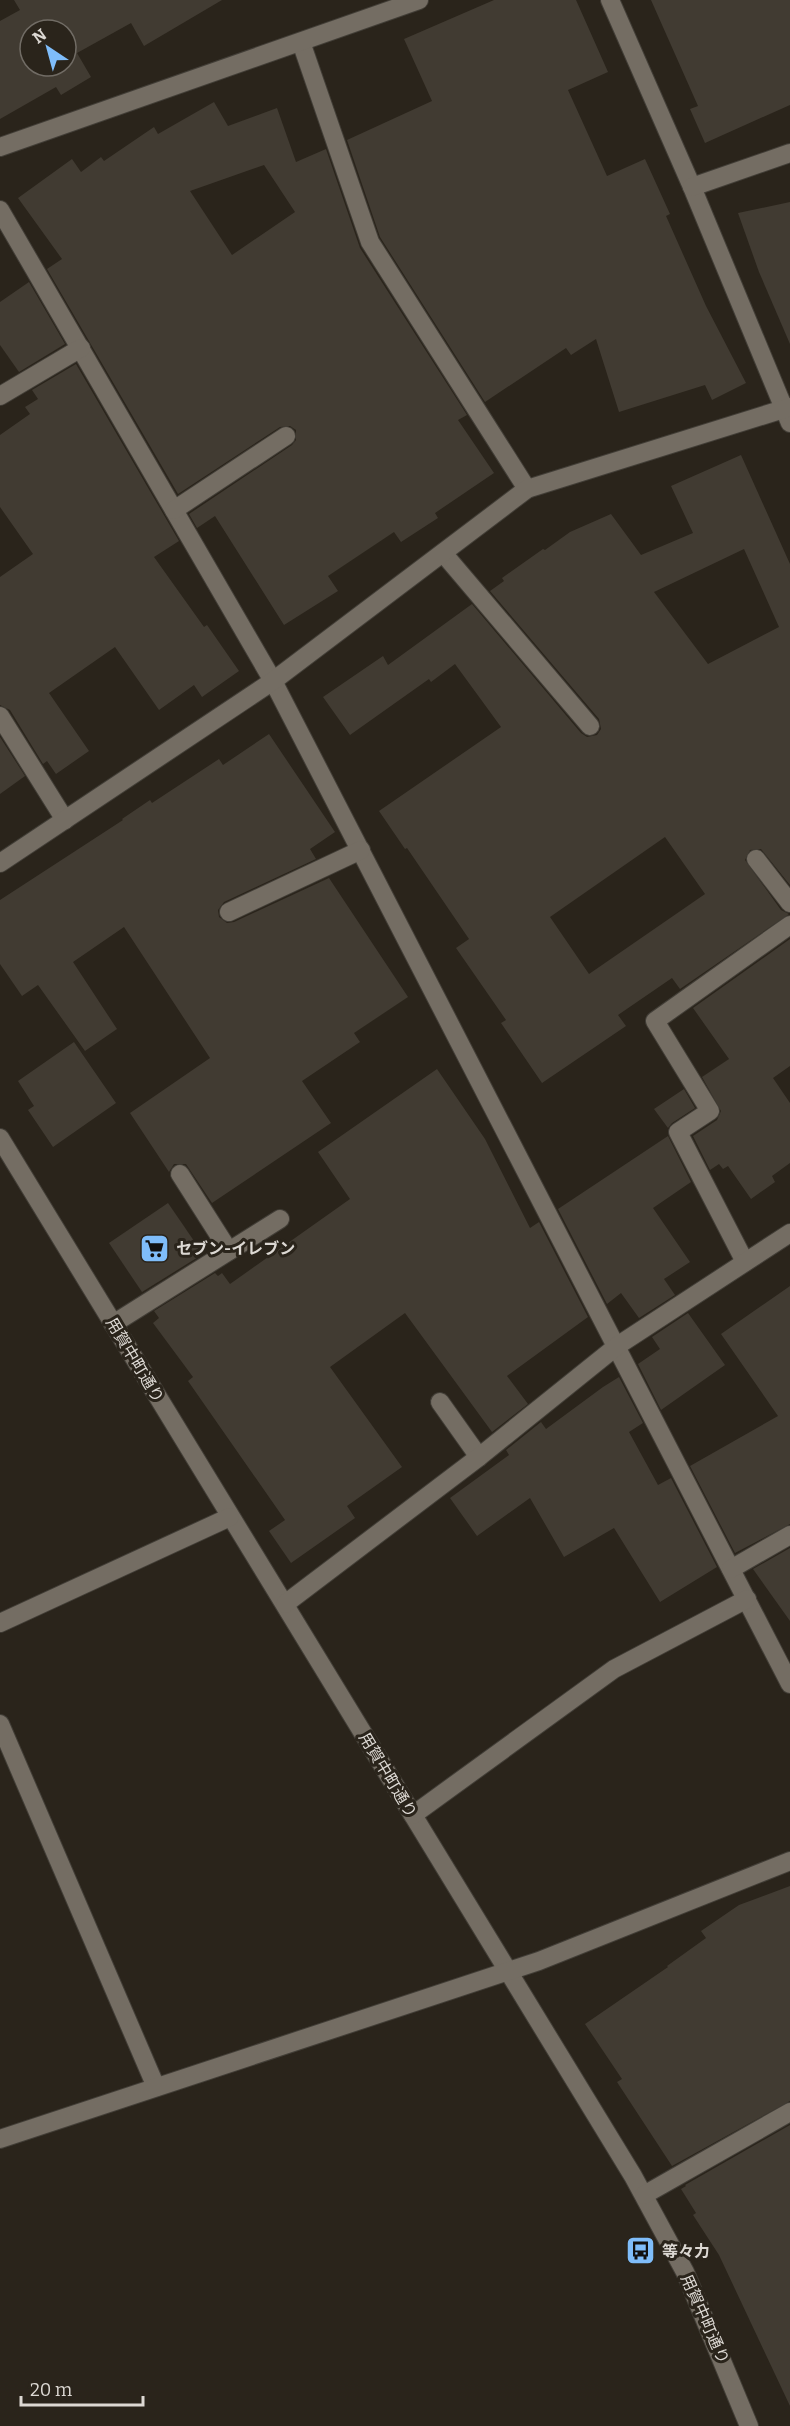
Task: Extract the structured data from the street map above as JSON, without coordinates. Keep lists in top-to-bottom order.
{
  "streets": {
    "street": ["用賀中町通り"]
  },
  "places": {
    "supermarket": ["セブン-イレブン"],
    "bus stop": ["等々力"]
  },
  "scale_bar": "20 m",
  "north": "top left"
}
